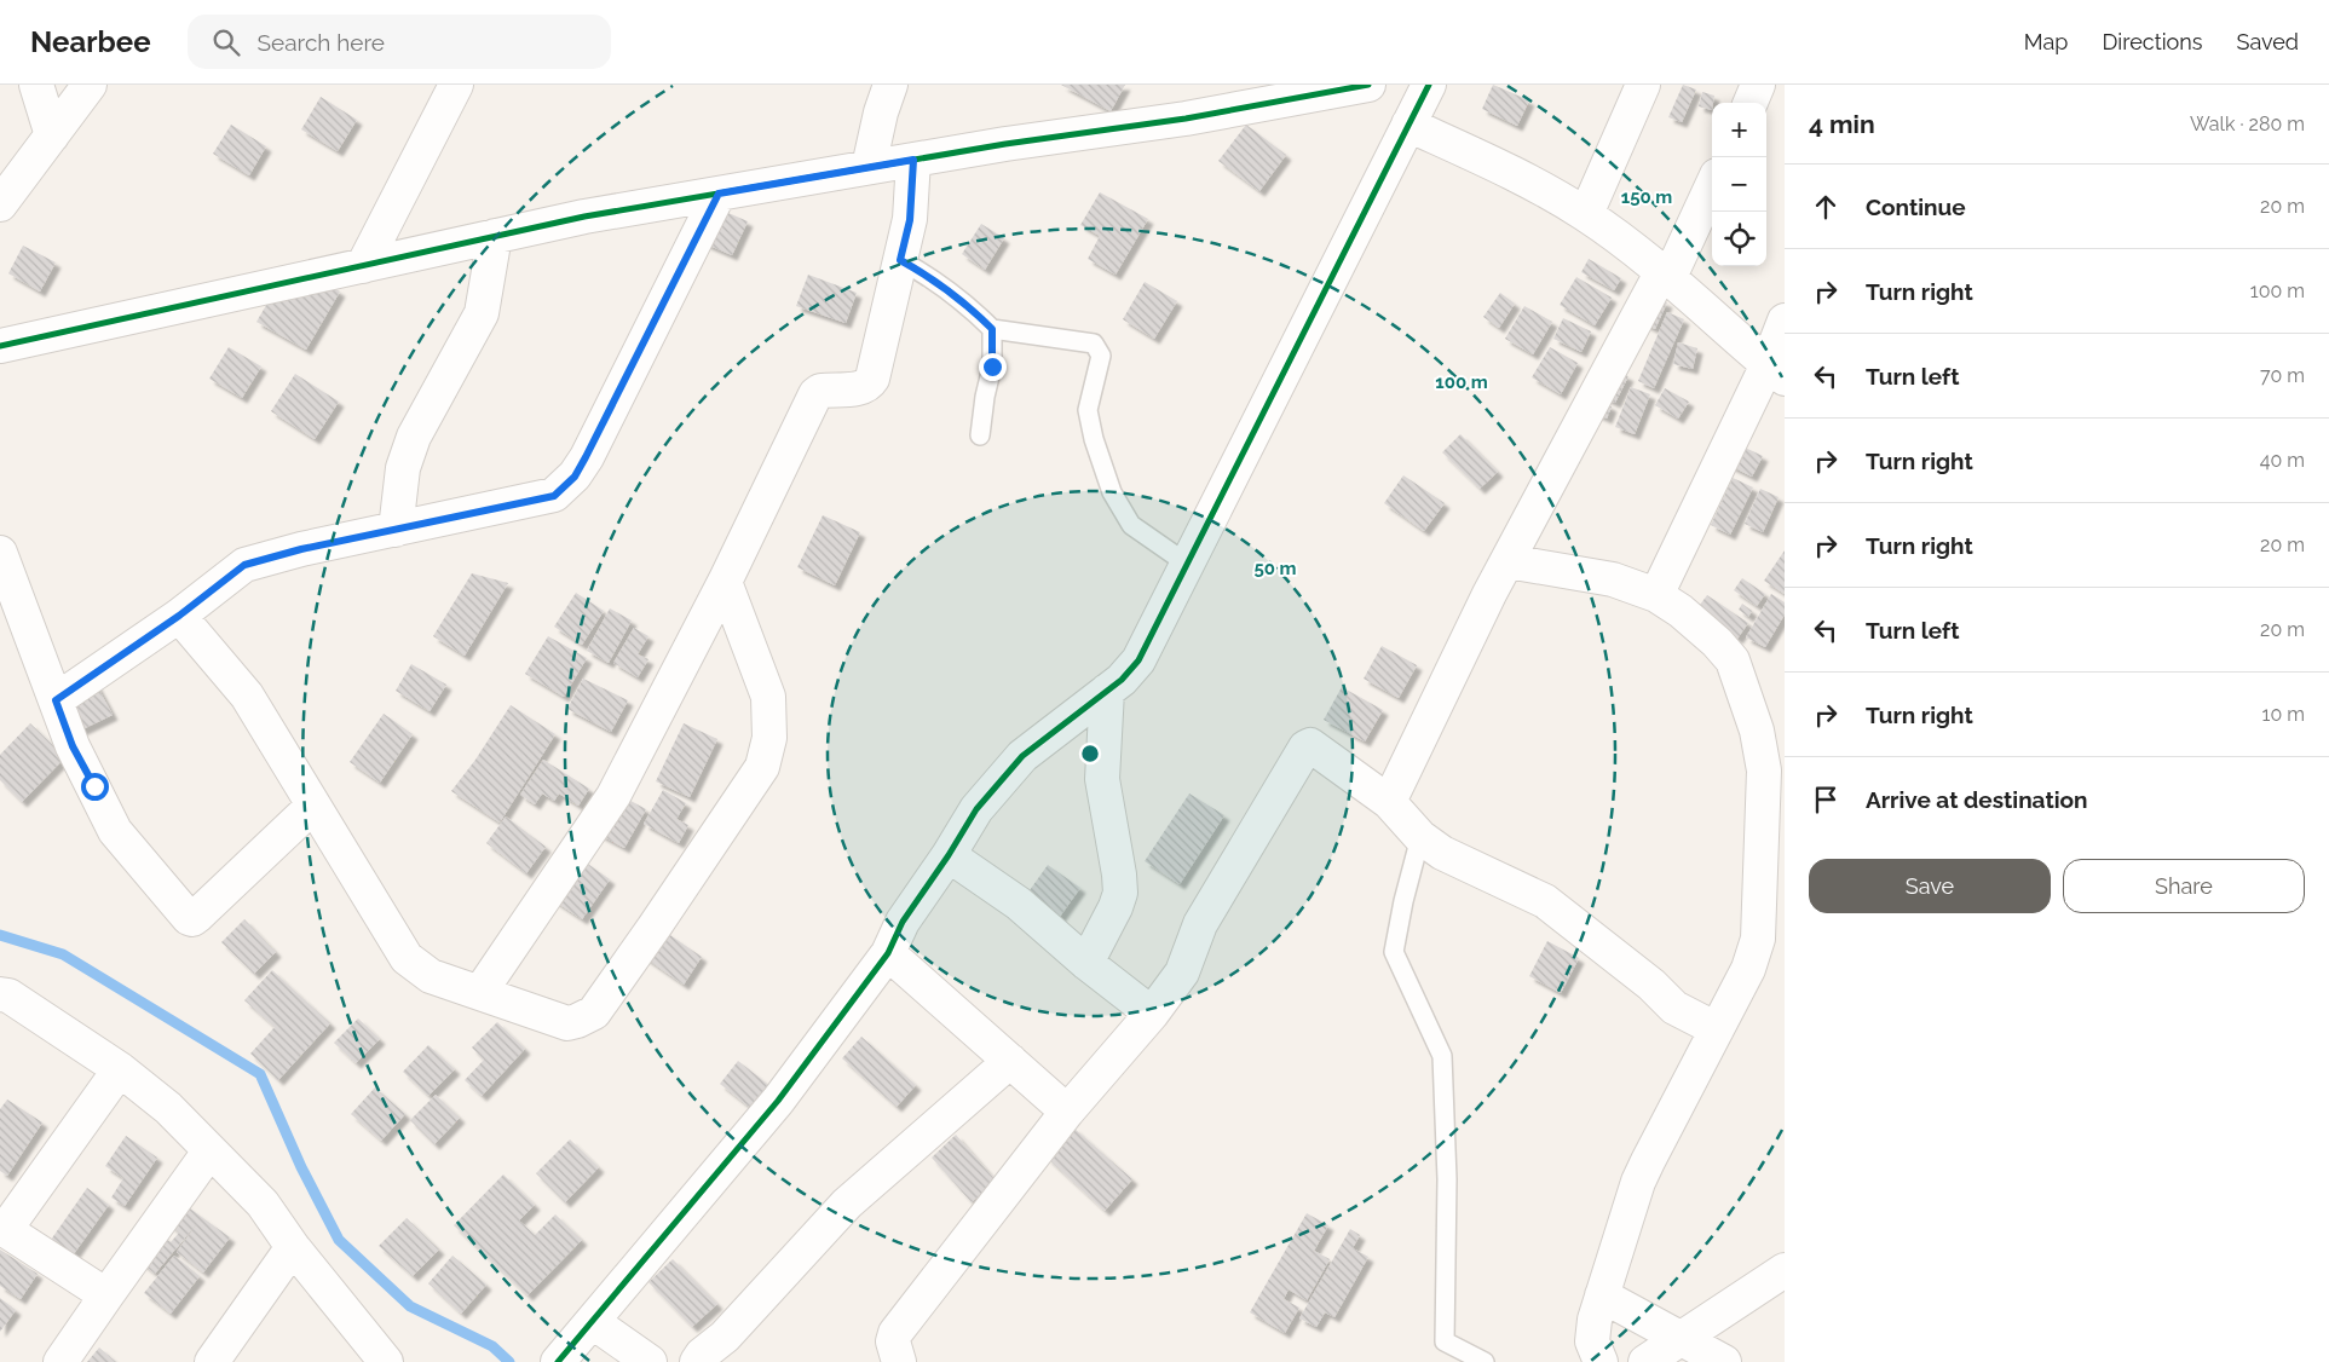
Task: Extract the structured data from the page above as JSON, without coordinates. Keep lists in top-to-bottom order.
{
  "page": {
    "header": "Nearbee",
    "search": "Search here",
    "nav": ["Map", "Directions", "Saved"],
    "heading": ["4 min", "Walk · 280 m"],
    "map_buttons": ["+", "−"],
    "list": [
      ["Continue", "20 m"],
      ["Turn right", "100 m"],
      ["Turn left", "70 m"],
      ["Turn right", "40 m"],
      ["Turn right", "20 m"],
      ["Turn left", "20 m"],
      ["Turn right", "10 m"],
      "Arrive at destination"
    ],
    "buttons": ["Save", "Share"]
  },
  "rings": ["150 m", "100 m", "50 m"]
}
